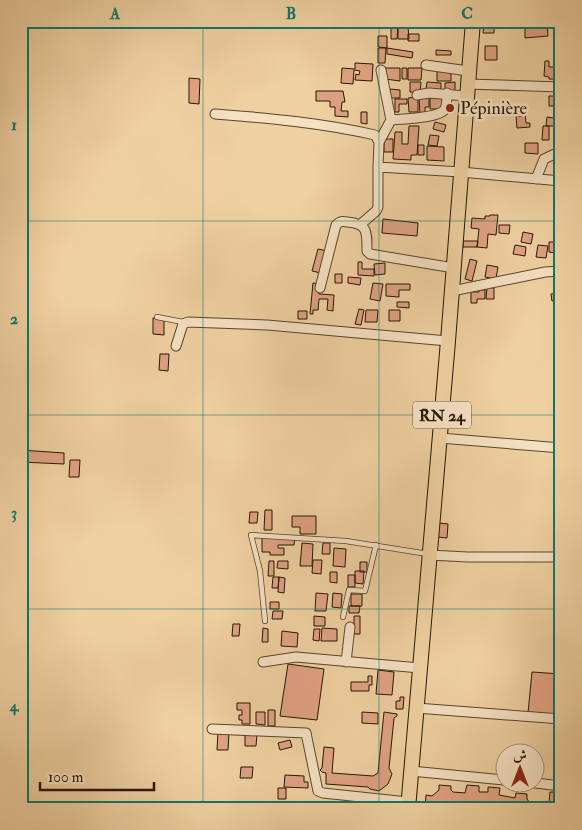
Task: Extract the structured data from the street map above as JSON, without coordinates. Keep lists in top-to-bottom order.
{
  "streets": {
    "main road": ["RN 24"]
  },
  "places": ["Pépinière"],
  "scale_bar": "100 m",
  "north": "top",
  "grid": {
    "columns": ["A", "B", "C"],
    "rows": [
      "1",
      "2",
      "3",
      "4"
    ]
  }
}
